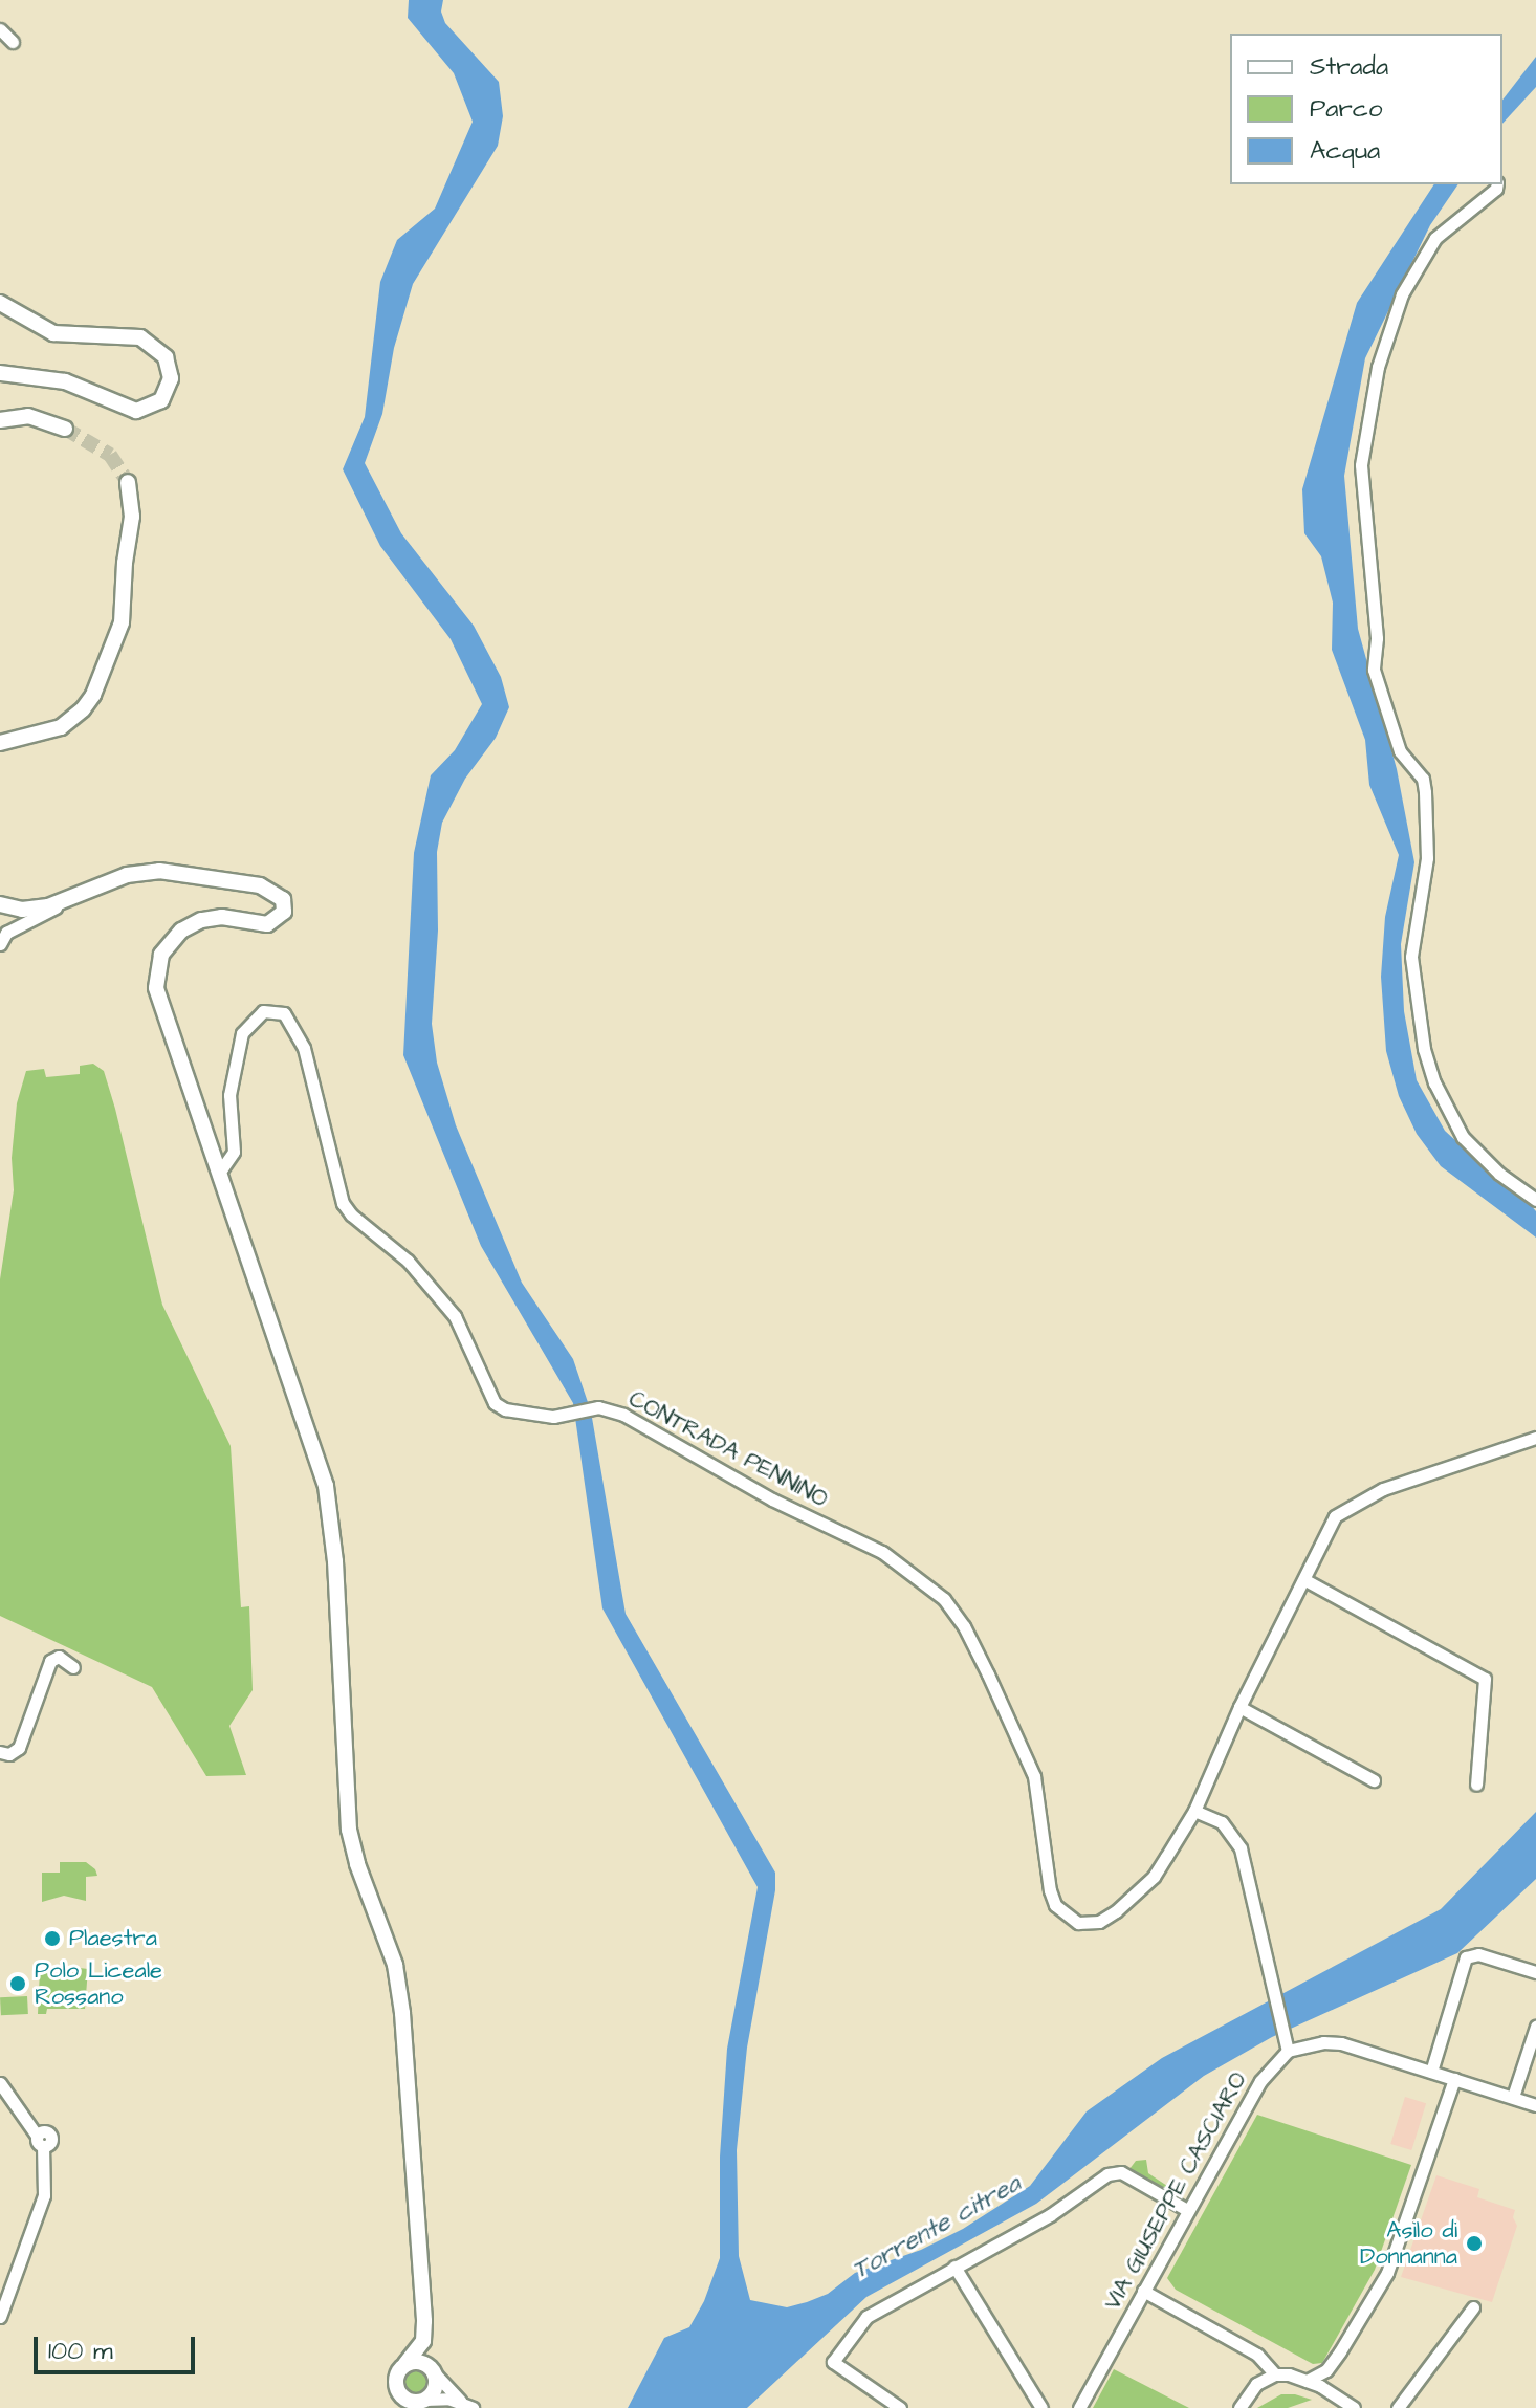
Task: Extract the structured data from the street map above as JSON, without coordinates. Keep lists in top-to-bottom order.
{
  "streets": {
    "street": ["CONTRADA PENNINO", "VIA GIUSEPPE CASCIARO"]
  },
  "water": ["Torrente citrea"],
  "places": ["Plaestra", "Polo Liceale Rossano", "Asilo di Donnanna"],
  "legend": ["Strada", "Parco", "Acqua"],
  "scale_bar": "100 m"
}
